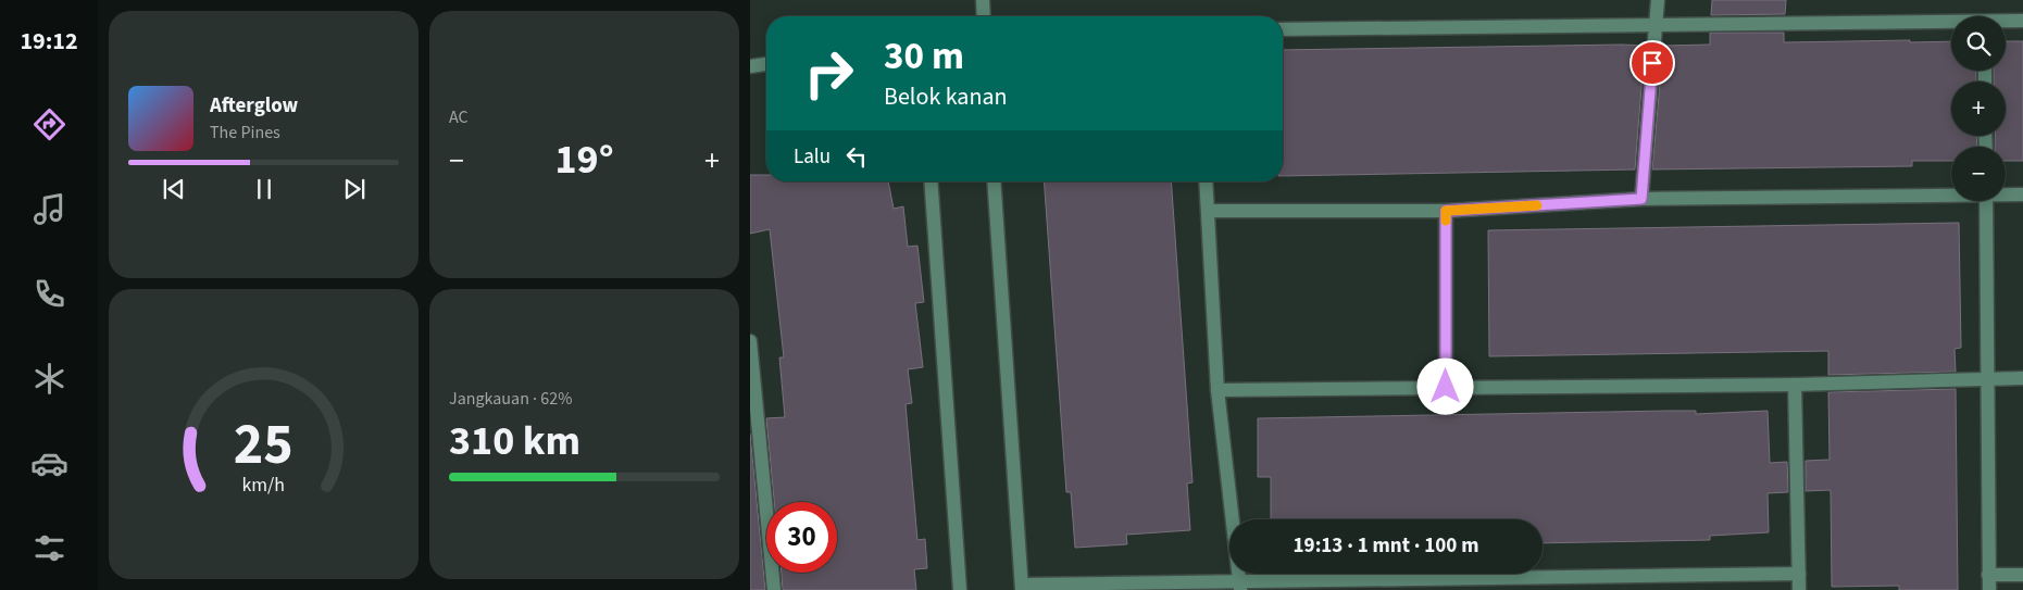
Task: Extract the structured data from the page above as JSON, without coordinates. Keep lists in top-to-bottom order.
{
  "page": {
    "tabs": "19:12",
    "tile": [
      "AC",
      ["Jangkauan · 62%", "310 km"]
    ],
    "map_buttons": ["+", "−"],
    "turn": ["30 m", "Belok kanan"],
    "song": ["Afterglow", "The Pines"],
    "then": "Lalu",
    "heat": ["−", "19°", "+"],
    "limit": "30",
    "trip": "19:13 · 1 mnt · 100 m",
    "gauge": ["25", "km/h"]
  }
}
